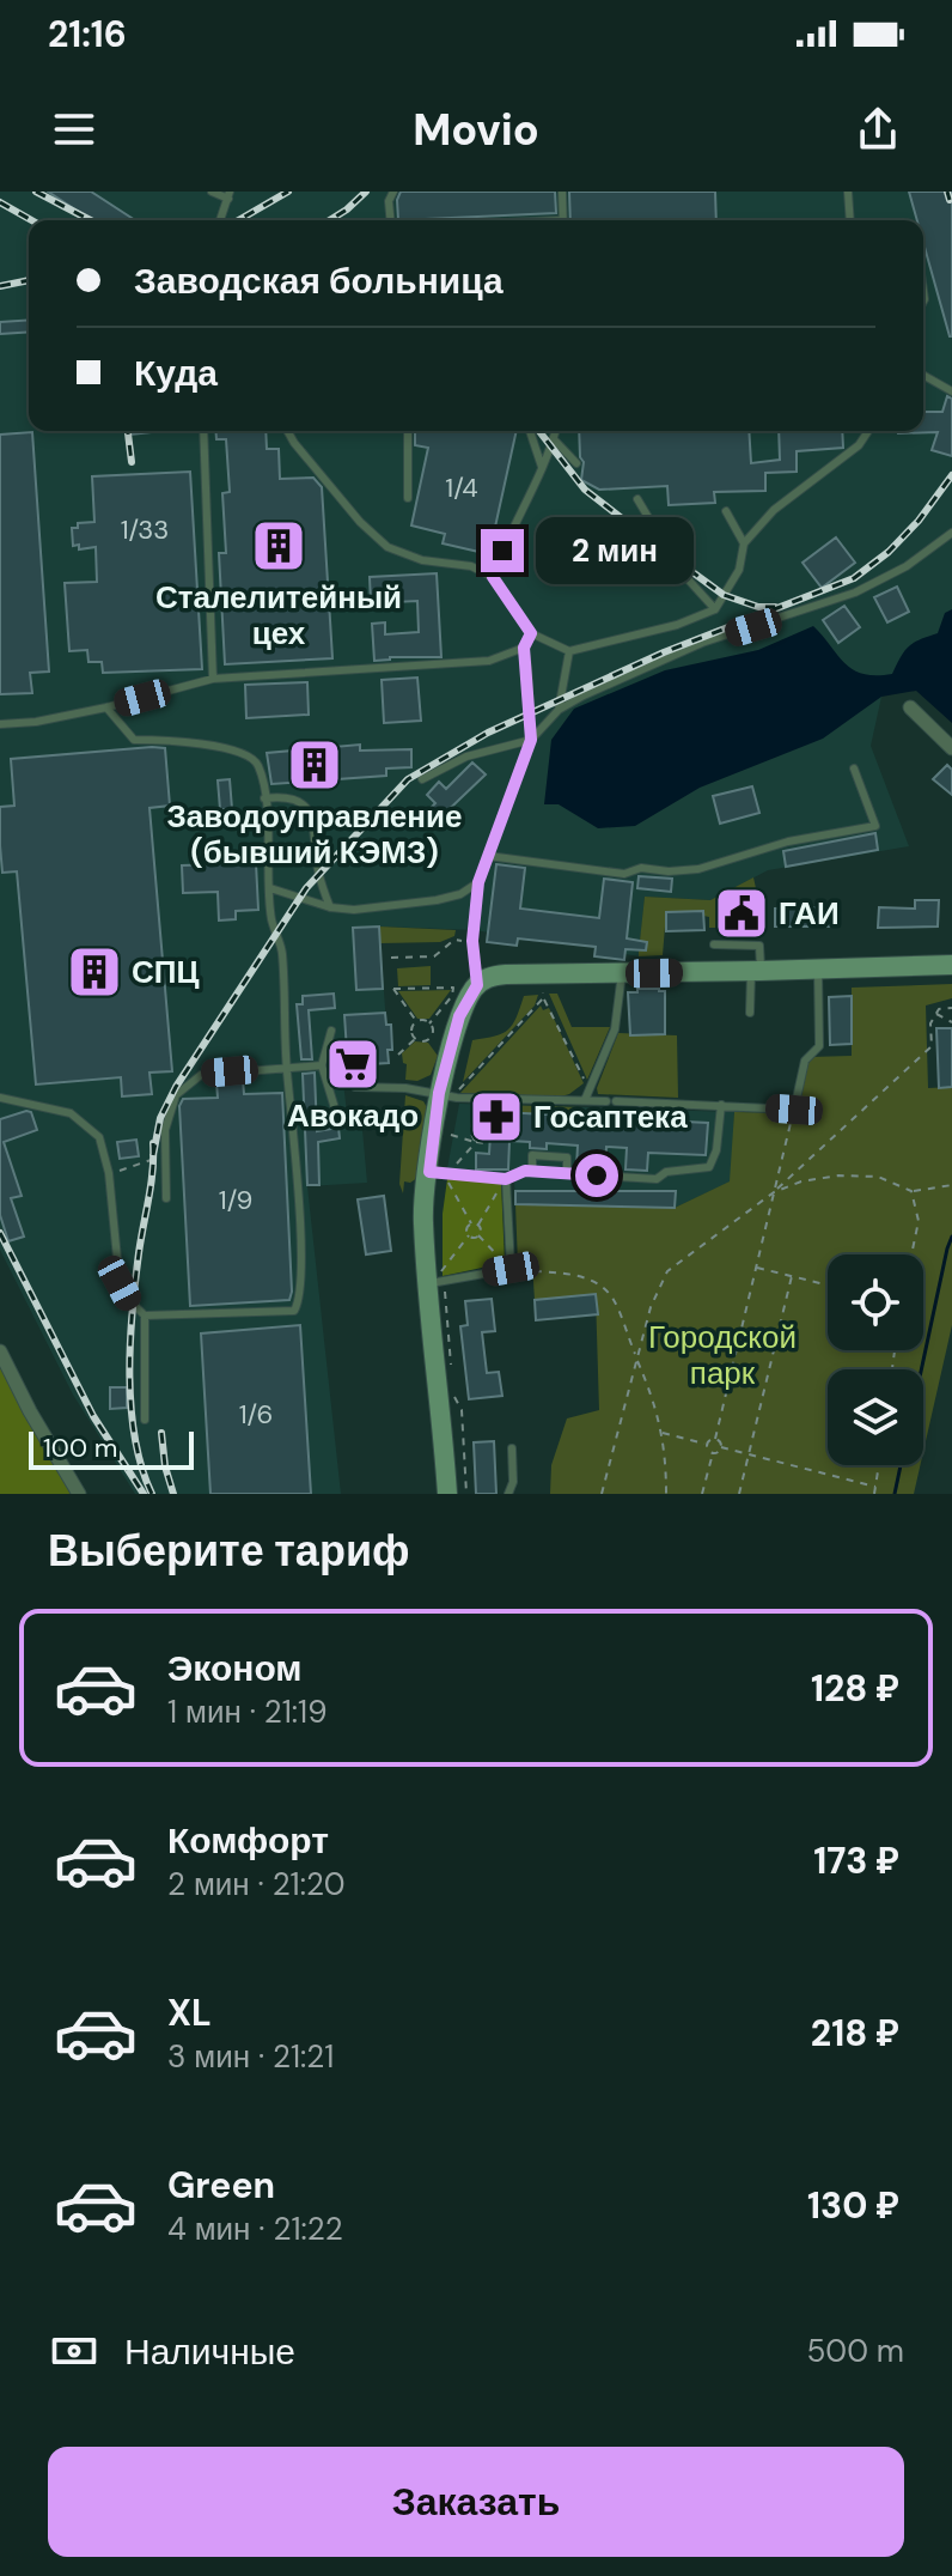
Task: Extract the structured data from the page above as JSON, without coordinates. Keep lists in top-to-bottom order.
{
  "parks": ["Городской парк"],
  "places": {
    "building": ["Сталелитейный цех", "Заводоуправление (бывший КЭМЗ)", "СПЦ"],
    "public building": ["ГАИ"],
    "supermarket": ["Авокадо"],
    "pharmacy": ["Госаптека"]
  },
  "house_numbers": [
    "1/4",
    "1/33",
    "1/9",
    "1/6"
  ],
  "scale_bar": "100 m",
  "page": {
    "status": "21:16",
    "header": "Movio",
    "banner": ["Заводская больница", "Куда"],
    "bubble": "2 мин",
    "scale": "100 m",
    "heading": "Выберите тариф",
    "list": [
      {
        "name": "Эконом",
        "note": "1 мин · 21:19",
        "value": "128 ₽"
      },
      {
        "name": "Комфорт",
        "note": "2 мин · 21:20",
        "value": "173 ₽"
      },
      {
        "name": "XL",
        "note": "3 мин · 21:21",
        "value": "218 ₽"
      },
      {
        "name": "Green",
        "note": "4 мин · 21:22",
        "value": "130 ₽"
      }
    ],
    "pay": ["Наличные", "500 m"],
    "buttons": "Заказать"
  }
}
